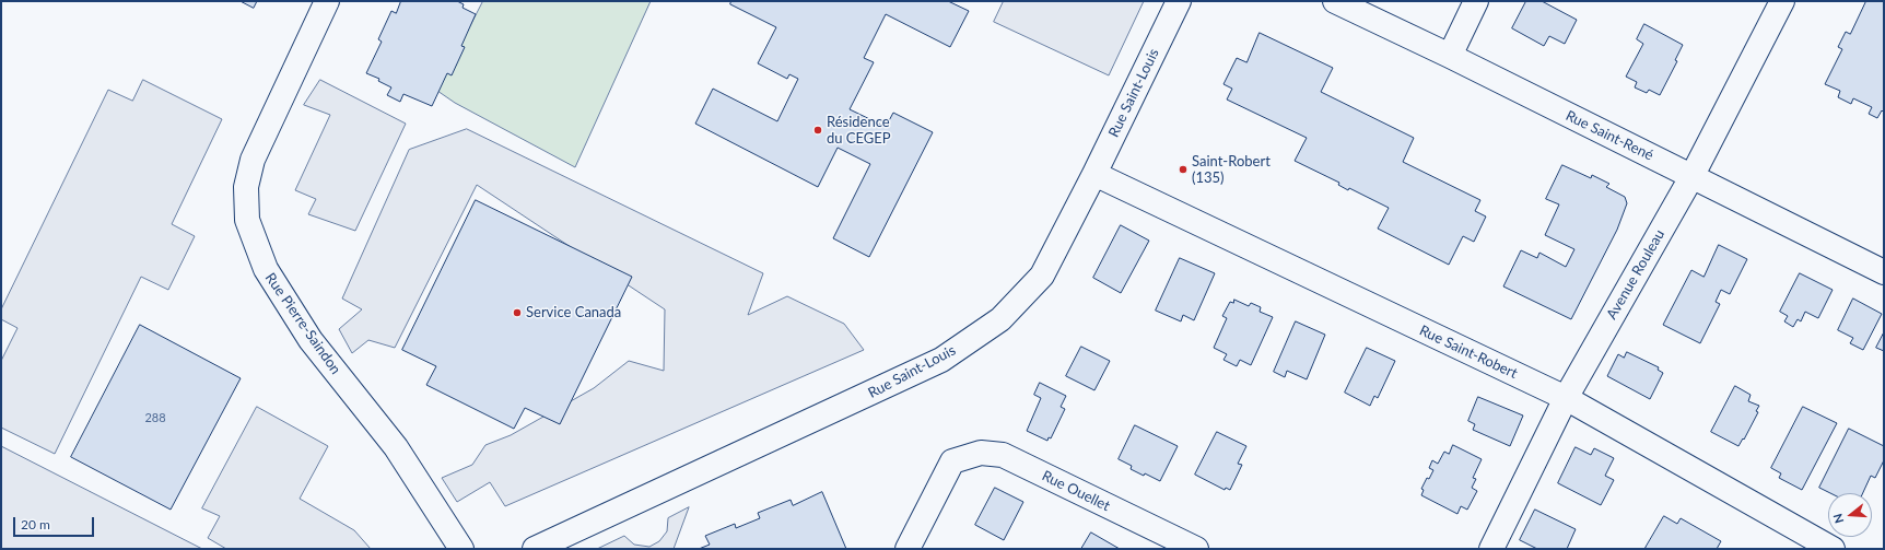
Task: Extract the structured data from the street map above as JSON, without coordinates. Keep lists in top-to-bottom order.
{
  "streets": {
    "street": [
      "Rue Saint-Louis",
      "Rue Saint-René",
      "Avenue Rouleau",
      "Rue Pierre-Saindon",
      "Rue Saint-Robert",
      "Rue Ouellet"
    ]
  },
  "crossings": [
    ["Rue Saint-Louis", "Rue Saint-Robert"],
    ["Rue Saint-René", "Avenue Rouleau"],
    ["Avenue Rouleau", "Rue Saint-Robert"]
  ],
  "places": ["Résidence du CEGEP", "Saint-Robert (135)", "Service Canada"],
  "house_numbers": ["288"],
  "scale_bar": "20 m",
  "north": "left"
}
